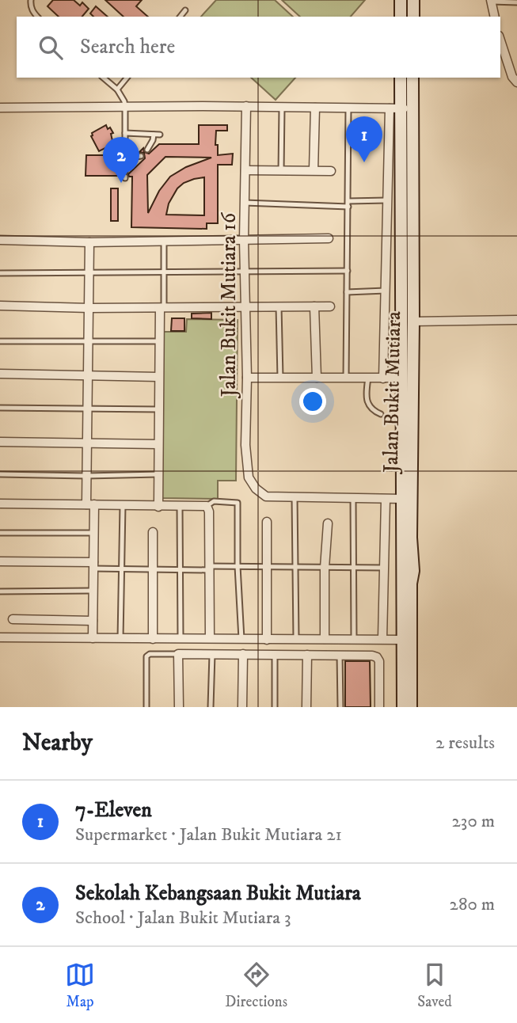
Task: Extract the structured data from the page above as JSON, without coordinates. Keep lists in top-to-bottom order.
{
  "streets": {
    "street": ["Jalan Bukit Mutiara 16", "Jalan Bukit Mutiara"]
  },
  "page": {
    "search": "Search here",
    "pins": ["1", "2"],
    "heading": ["Nearby", "2 results"],
    "list": [
      {
        "mark": "1",
        "name": "7-Eleven",
        "note": "Supermarket · Jalan Bukit Mutiara 21",
        "value": "230 m"
      },
      {
        "mark": "2",
        "name": "Sekolah Kebangsaan Bukit Mutiara",
        "note": "School · Jalan Bukit Mutiara 3",
        "value": "280 m"
      }
    ],
    "nav": ["Map", "Directions", "Saved"]
  }
}
